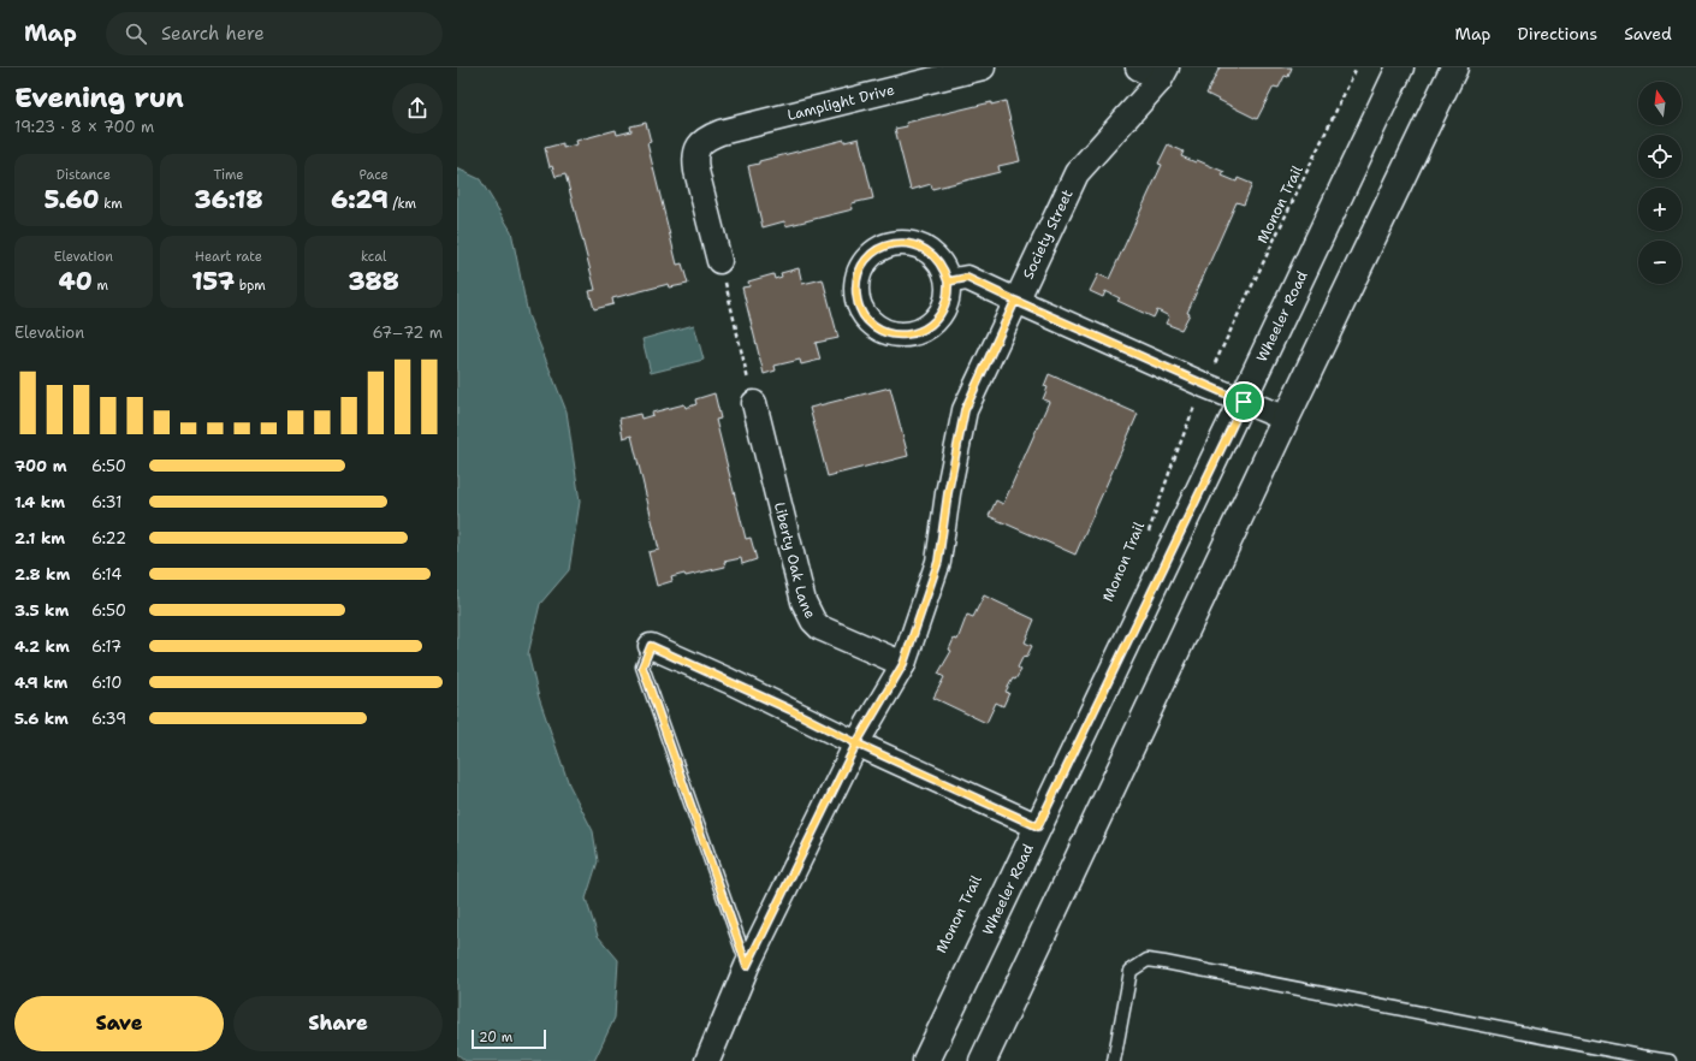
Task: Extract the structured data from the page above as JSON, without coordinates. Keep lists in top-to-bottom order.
{
  "streets": {
    "street": [
      "Lamplight Drive",
      "Society Street",
      "Wheeler Road",
      "Liberty Oak Lane"
    ],
    "path": ["Monon Trail"]
  },
  "crossings": [
    ["Society Street", "Liberty Oak Lane"]
  ],
  "scale_bar": "20 m",
  "north": "top",
  "page": {
    "header": "Map",
    "search": "Search here",
    "nav": ["Map", "Directions", "Saved"],
    "heading": ["Evening run", "19:23 · 8 × 700 m"],
    "map_buttons": ["+", "−"],
    "stats": [
      ["Distance", "5.60 km"],
      ["Time", "36:18"],
      ["Pace", "6:29 /km"],
      ["Elevation", "40 m"],
      ["Heart rate", "157 bpm"],
      ["kcal", "388"]
    ],
    "chart": ["Elevation", "67–72 m"],
    "list": [
      {
        "name": "700 m",
        "note": "6:50"
      },
      {
        "name": "1.4 km",
        "note": "6:31"
      },
      {
        "name": "2.1 km",
        "note": "6:22"
      },
      {
        "name": "2.8 km",
        "note": "6:14"
      },
      {
        "name": "3.5 km",
        "note": "6:50"
      },
      {
        "name": "4.2 km",
        "note": "6:17"
      },
      {
        "name": "4.9 km",
        "note": "6:10"
      },
      {
        "name": "5.6 km",
        "note": "6:39"
      }
    ],
    "buttons": ["Save", "Share"],
    "scale": "20 m"
  }
}
